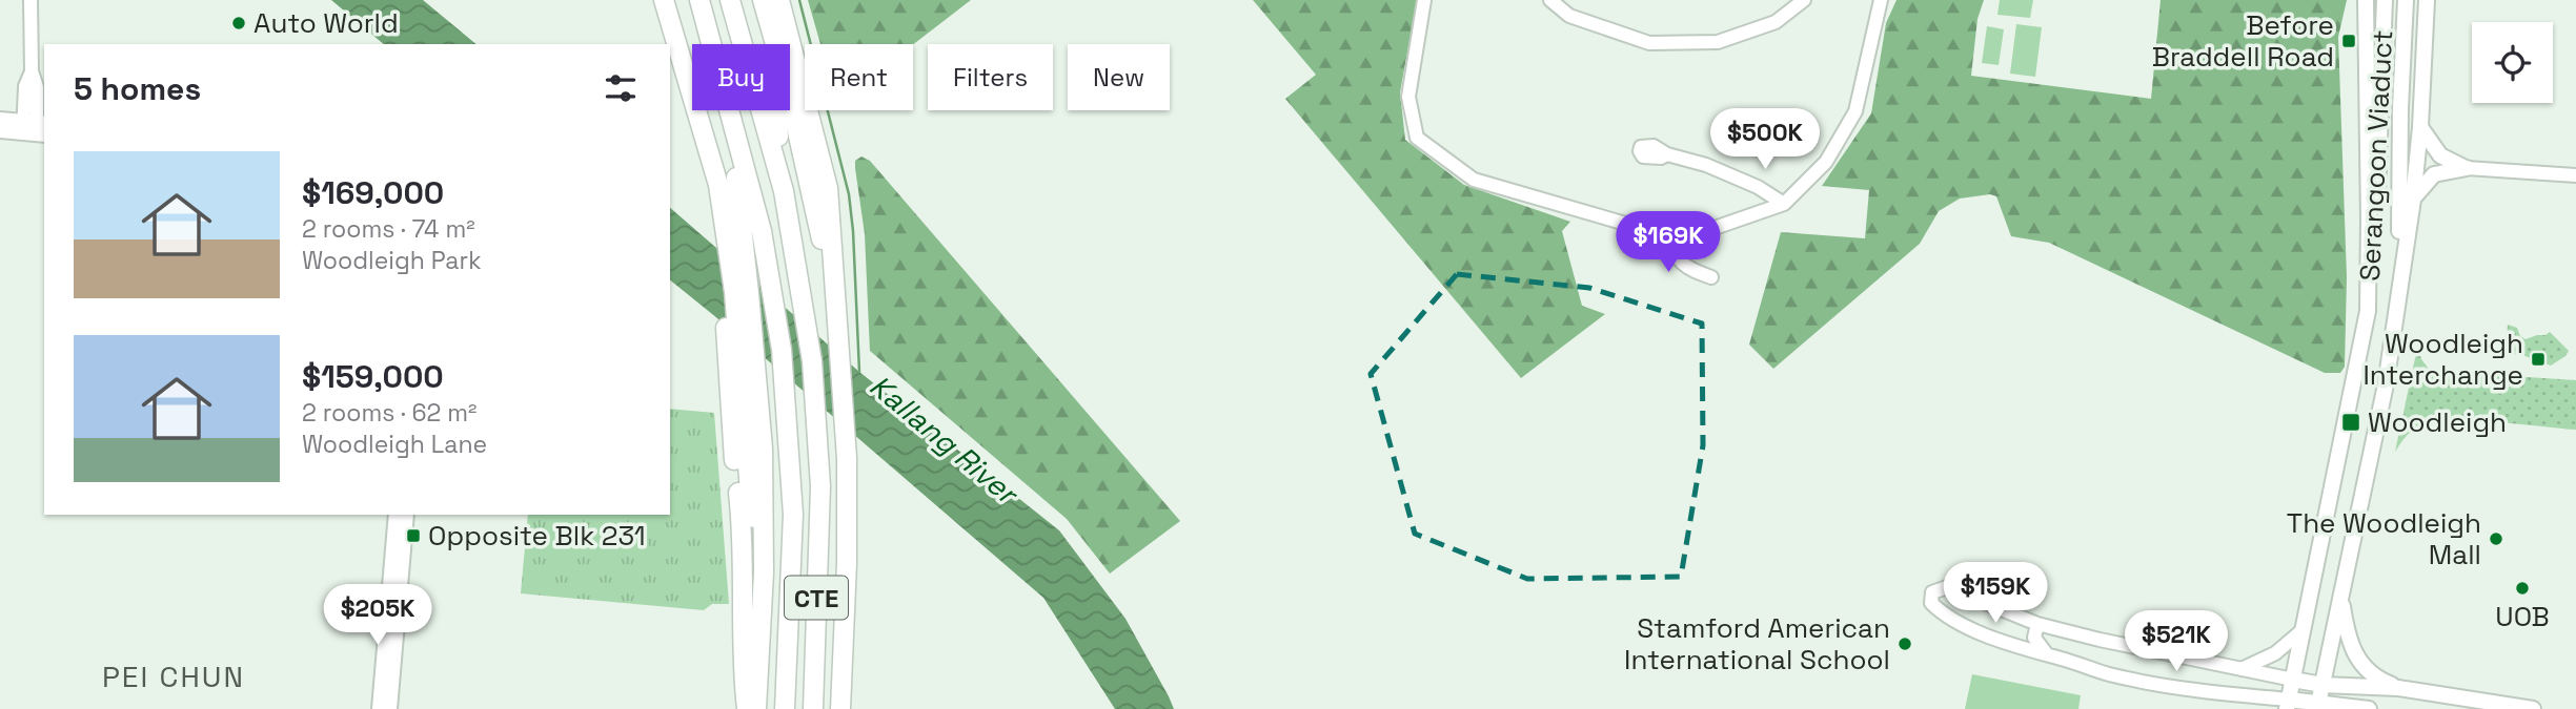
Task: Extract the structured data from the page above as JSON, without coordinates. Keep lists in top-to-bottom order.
{
  "streets": {
    "highway": ["CTE"],
    "main road": ["Serangoon Viaduct"]
  },
  "districts": ["PEI CHUN"],
  "water": ["Kallang River"],
  "places": {
    "other": [
      "Auto World",
      "The Woodleigh Mall",
      "UOB",
      "Stamford American International School"
    ],
    "transit": [
      "Before Braddell Road",
      "Woodleigh Interchange",
      "Woodleigh",
      "Opposite Blk 231"
    ]
  },
  "page": {
    "chip": [
      "Buy",
      "Rent",
      "Filters",
      "New"
    ],
    "heading": "5 homes",
    "price": [
      "$500K",
      "$169K",
      "$159K",
      "$205K",
      "$521K"
    ],
    "list": [
      {
        "name": "$169,000",
        "note": "2 rooms · 74 m² · Woodleigh Park"
      },
      {
        "name": "$159,000",
        "note": "2 rooms · 62 m² · Woodleigh Lane"
      }
    ]
  }
}
